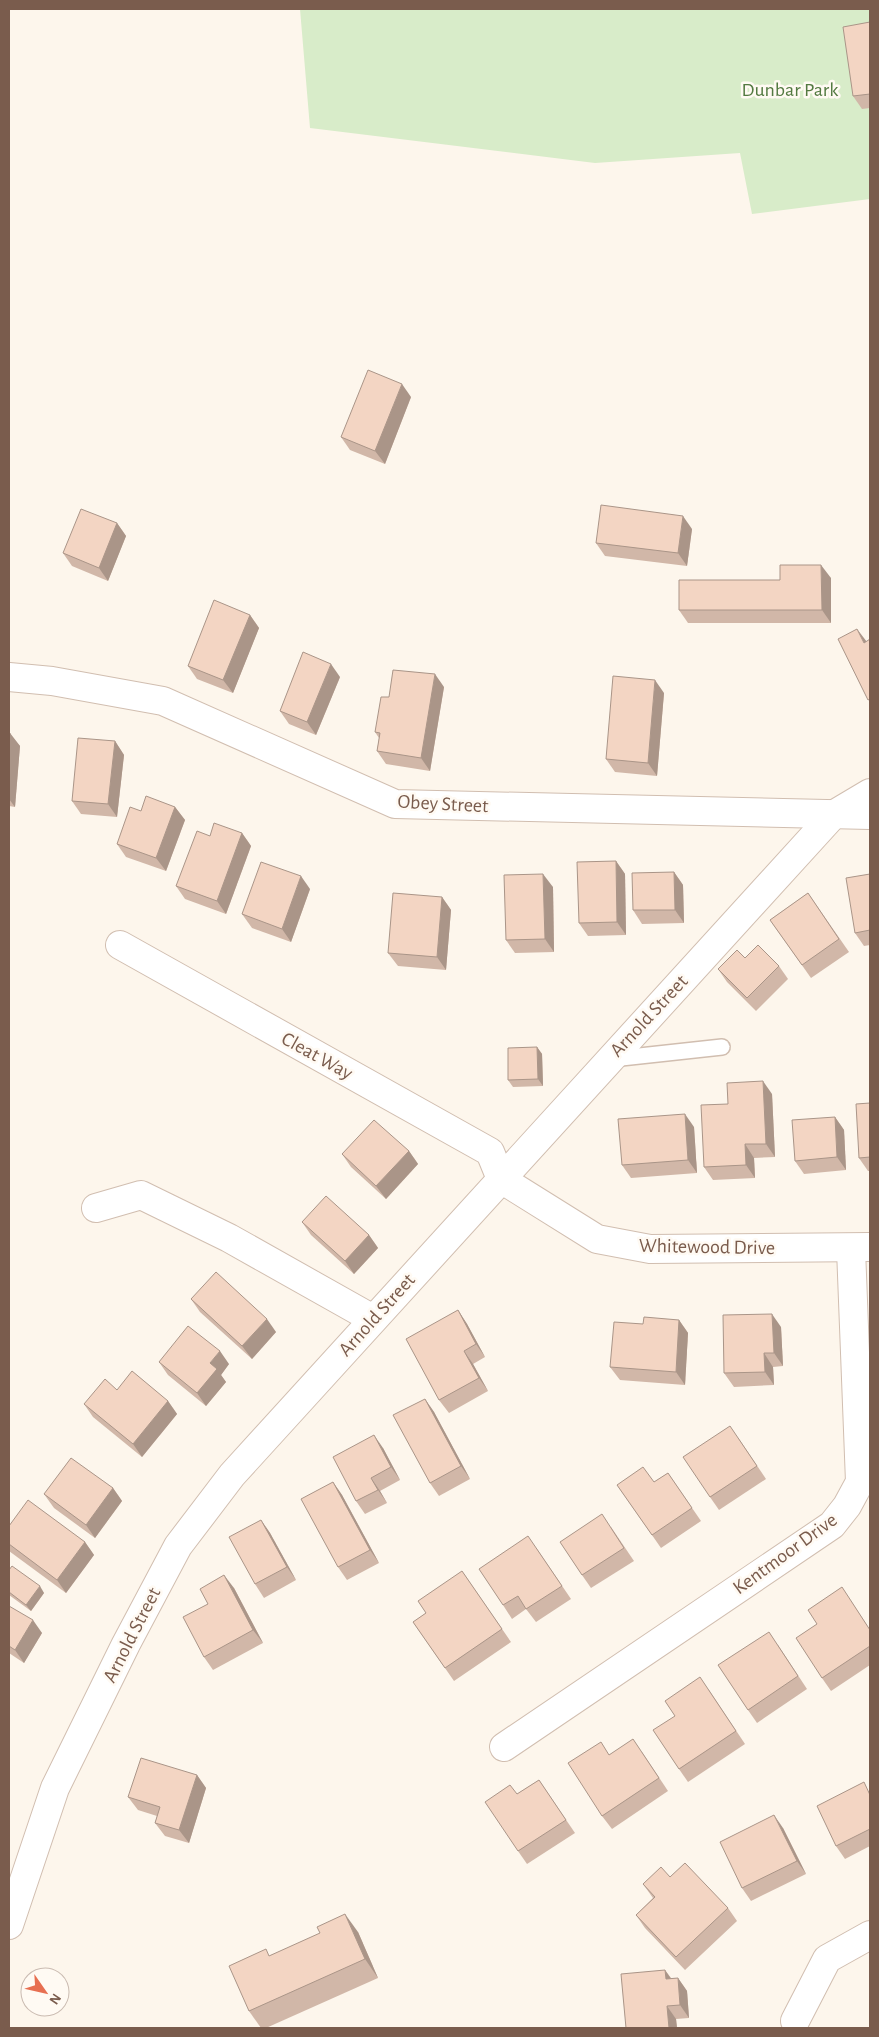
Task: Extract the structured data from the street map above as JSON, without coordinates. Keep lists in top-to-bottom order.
{
  "streets": {
    "street": [
      "Obey Street",
      "Arnold Street",
      "Cleat Way",
      "Whitewood Drive",
      "Kentmoor Drive"
    ]
  },
  "crossings": [
    ["Obey Street", "Arnold Street"],
    ["Arnold Street", "Cleat Way"],
    ["Arnold Street", "Whitewood Drive"],
    ["Cleat Way", "Whitewood Drive"],
    ["Whitewood Drive", "Kentmoor Drive"]
  ],
  "parks": ["Dunbar Park"],
  "north": "bottom right"
}
